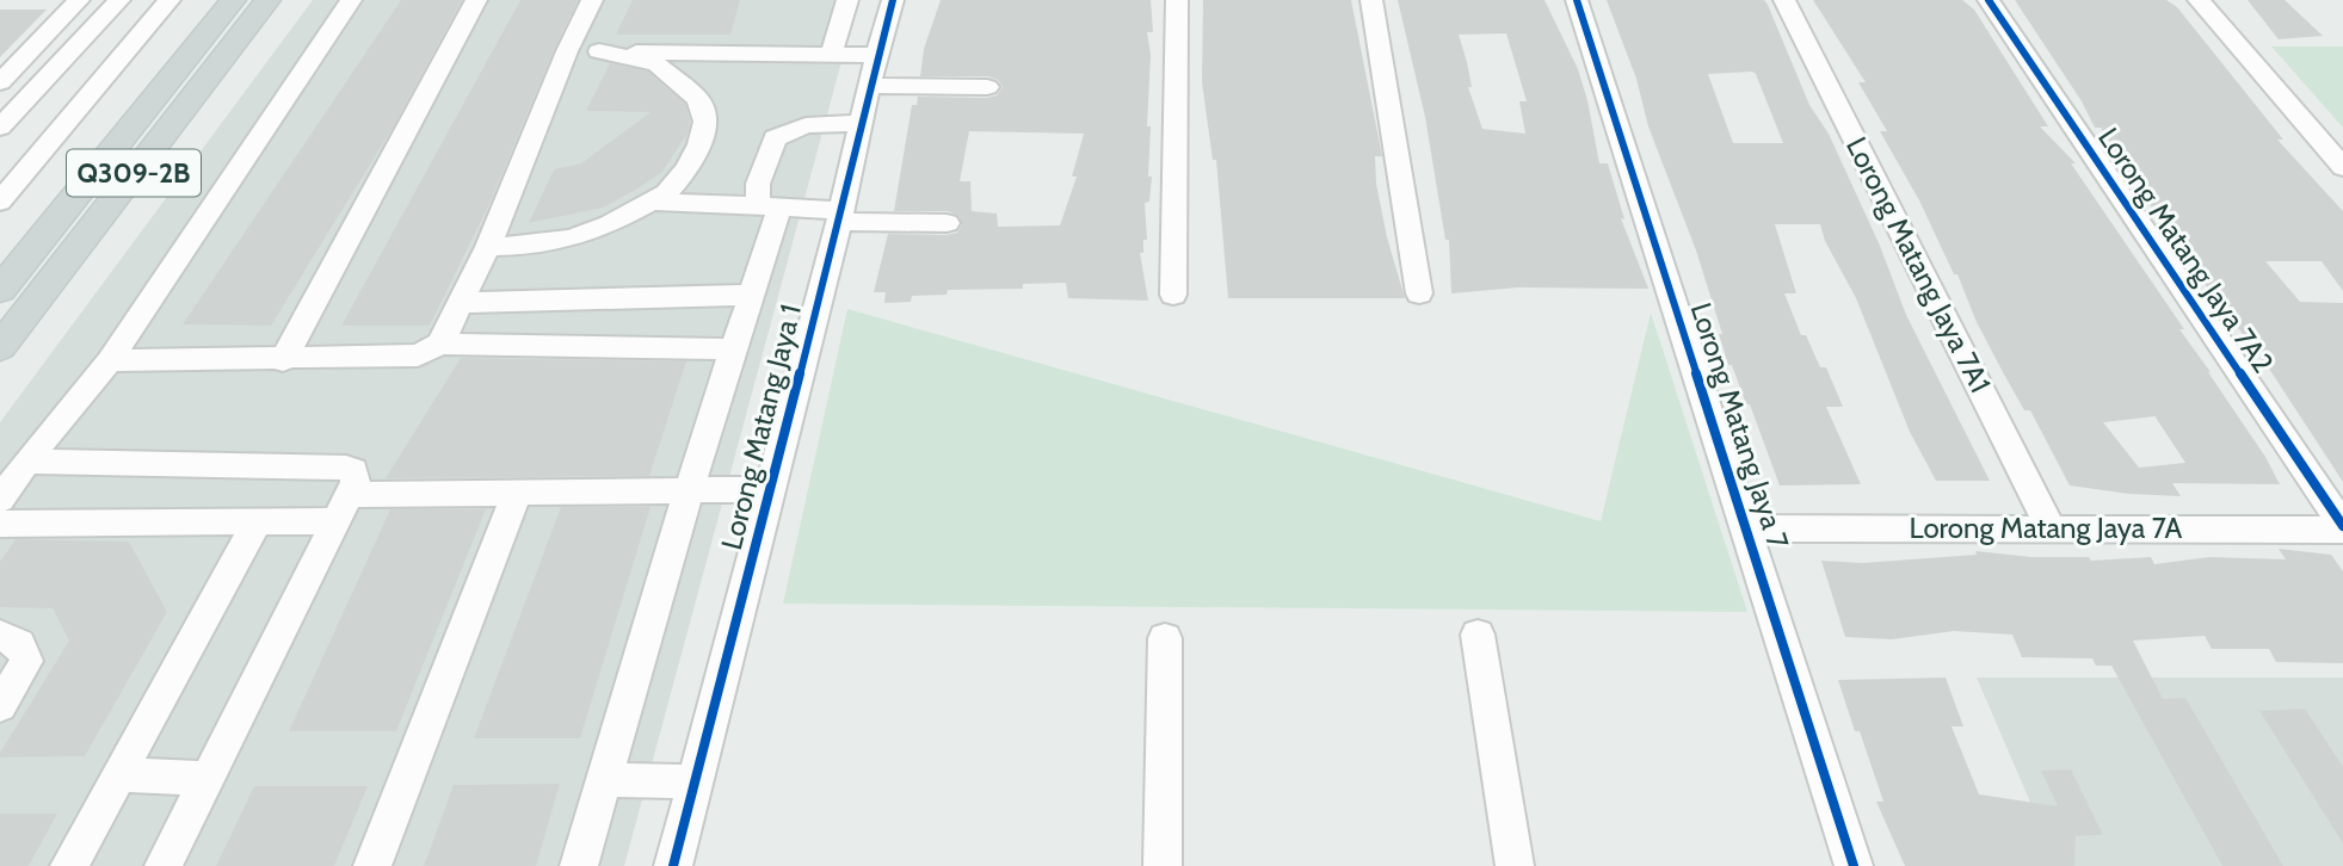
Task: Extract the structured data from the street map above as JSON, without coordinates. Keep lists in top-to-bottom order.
{
  "streets": {
    "main road": ["Q309-2B"],
    "street": [
      "Lorong Matang Jaya 7A2",
      "Lorong Matang Jaya 7A1",
      "Lorong Matang Jaya 7",
      "Lorong Matang Jaya 1",
      "Lorong Matang Jaya 7A"
    ]
  },
  "crossings": [
    ["Lorong Matang Jaya 7A2", "Lorong Matang Jaya 7A"],
    ["Lorong Matang Jaya 7A1", "Lorong Matang Jaya 7A"],
    ["Lorong Matang Jaya 7", "Lorong Matang Jaya 7A"]
  ]
}
